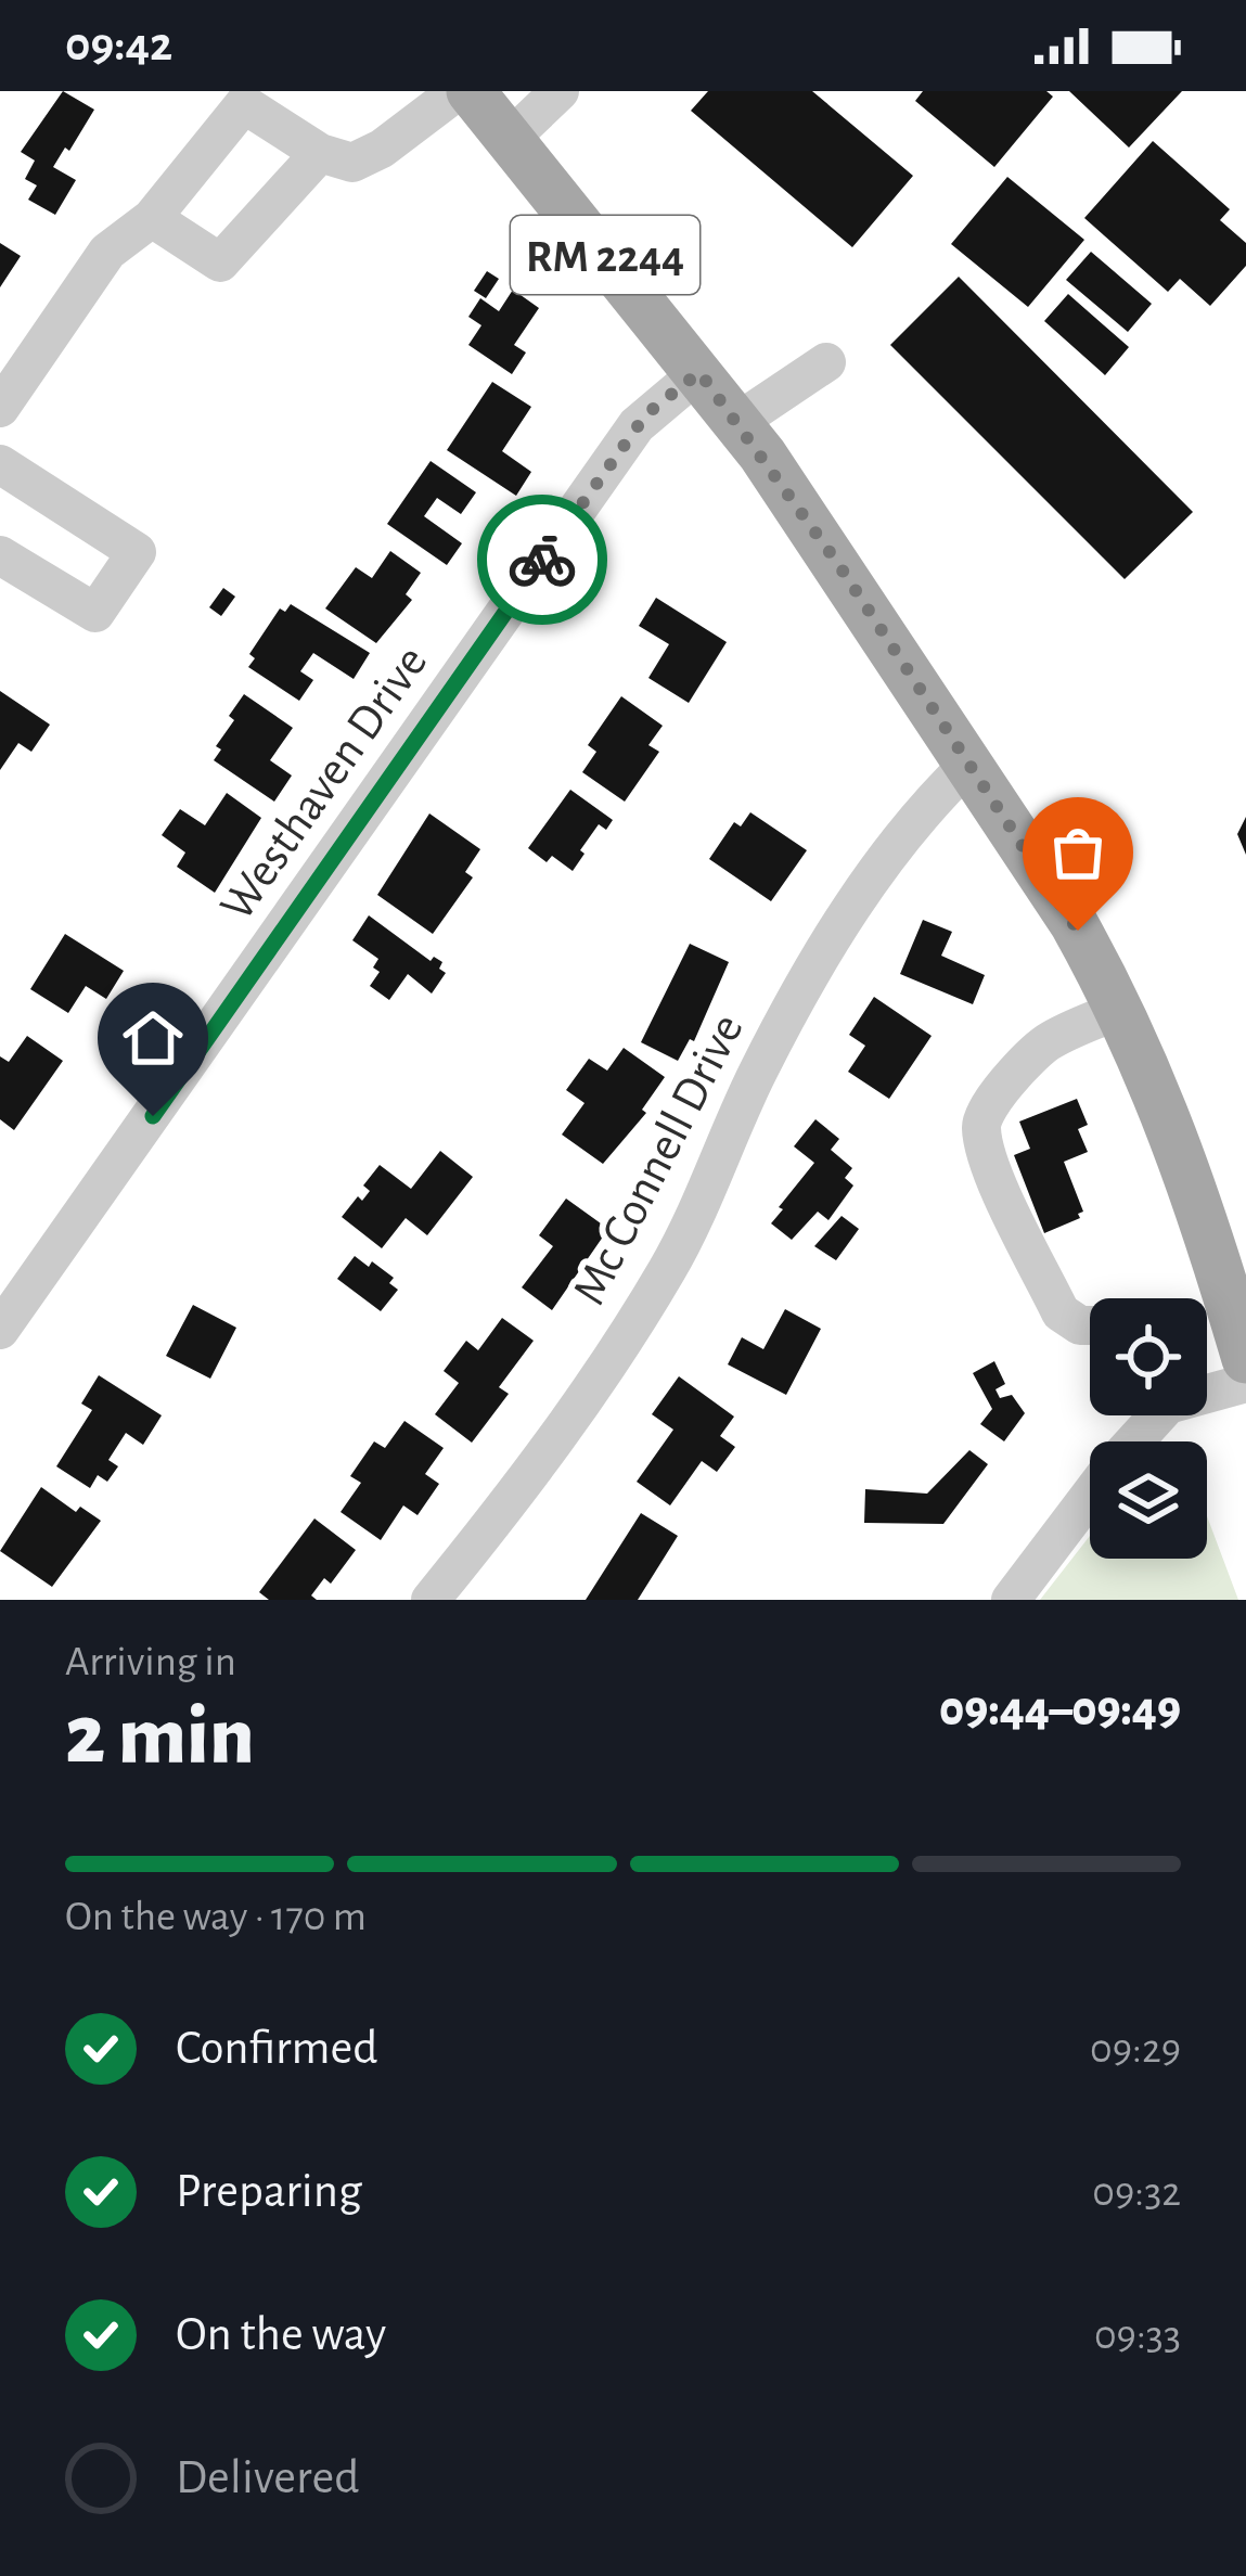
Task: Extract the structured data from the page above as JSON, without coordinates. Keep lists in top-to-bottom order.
{
  "streets": {
    "main road": ["RM 2244"],
    "street": ["Westhaven Drive", "Mc Connell Drive"]
  },
  "crossings": [
    ["RM 2244", "Westhaven Drive"],
    ["RM 2244", "Mc Connell Drive"]
  ],
  "page": {
    "status": "09:42",
    "heading": ["2 min", "Arriving in", "09:44–09:49"],
    "bar": "On the way · 170 m",
    "list": [
      ["Confirmed", "09:29"],
      ["Preparing", "09:32"],
      ["On the way", "09:33"],
      "Delivered"
    ]
  }
}
